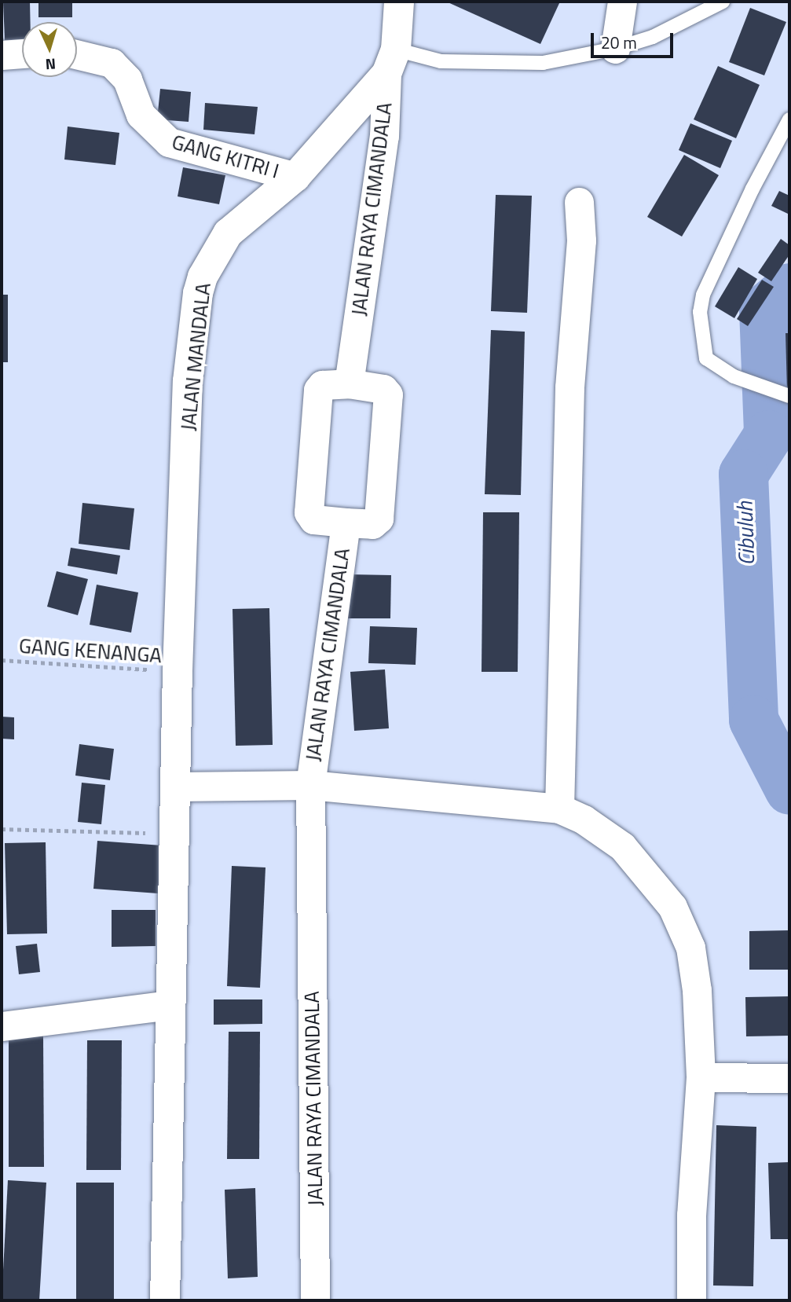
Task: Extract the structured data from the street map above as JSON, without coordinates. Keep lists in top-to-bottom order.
{
  "streets": {
    "street": ["GANG KITRI I", "JALAN RAYA CIMANDALA", "JALAN MANDALA"],
    "path": ["GANG KENANGA"]
  },
  "crossings": [
    ["GANG KITRI I", "JALAN MANDALA"],
    ["JALAN RAYA CIMANDALA", "JALAN MANDALA"],
    ["JALAN MANDALA", "GANG KENANGA"]
  ],
  "water": ["Cibuluh"],
  "scale_bar": "20 m",
  "north": "bottom"
}
